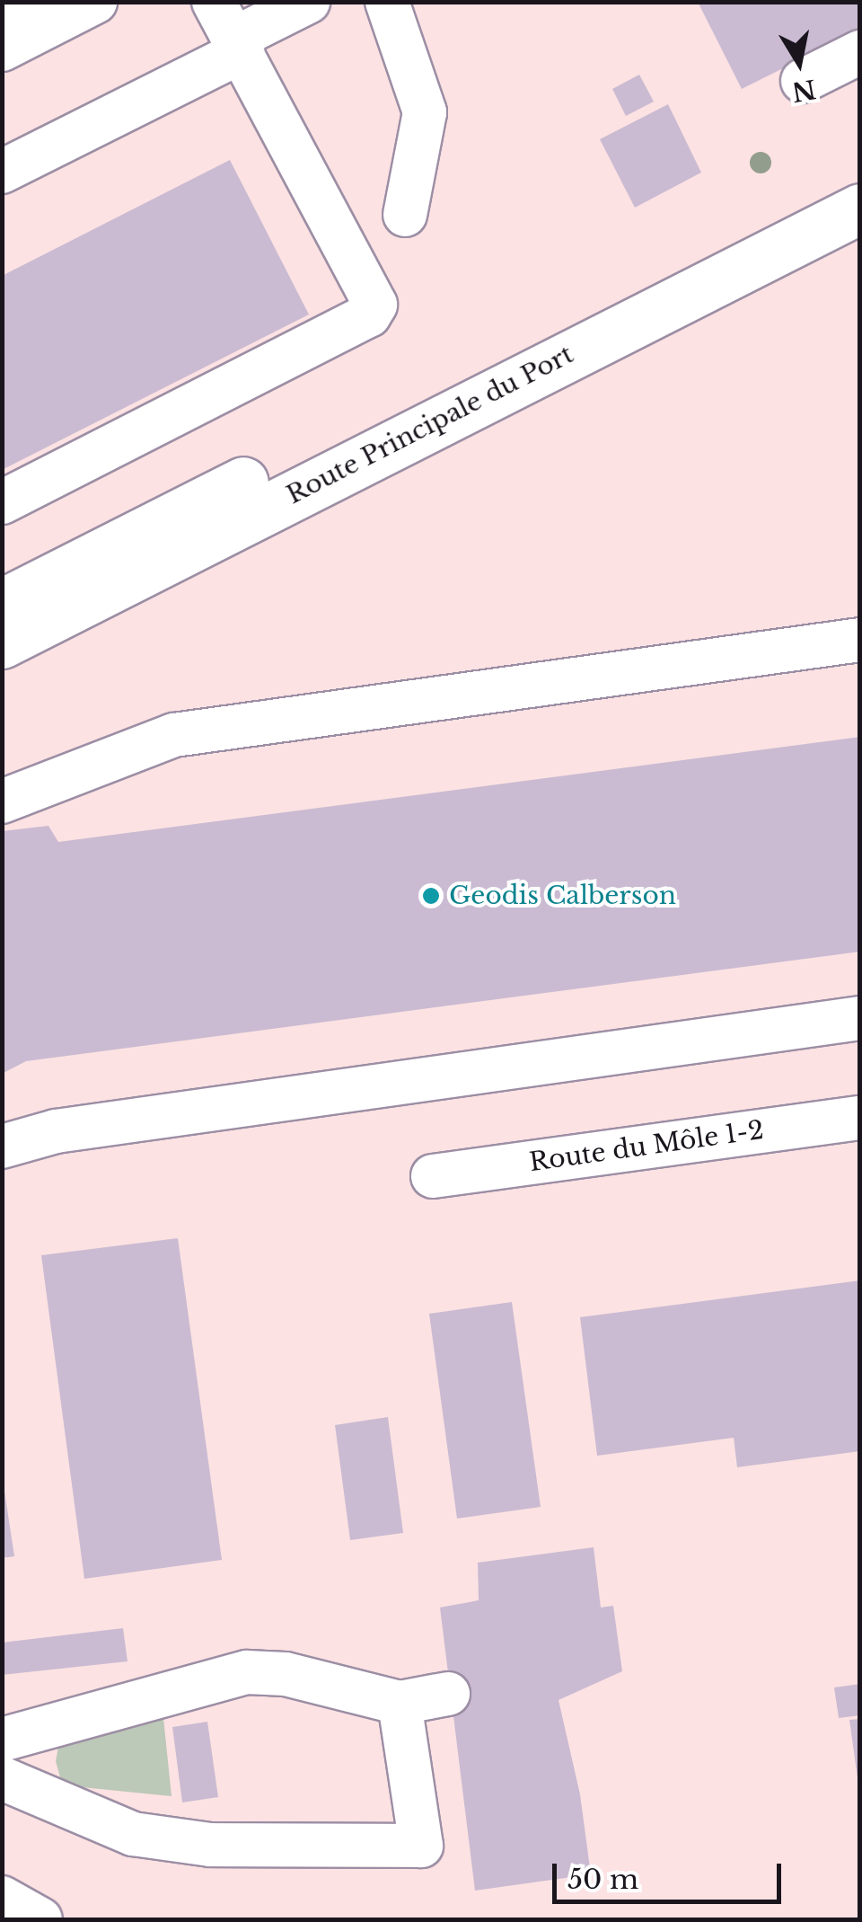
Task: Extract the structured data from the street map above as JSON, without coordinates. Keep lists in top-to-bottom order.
{
  "streets": {
    "main road": ["Route Principale du Port"],
    "street": ["Route du Môle 1-2"]
  },
  "places": ["Geodis Calberson"],
  "scale_bar": "50 m",
  "north": "bottom"
}
